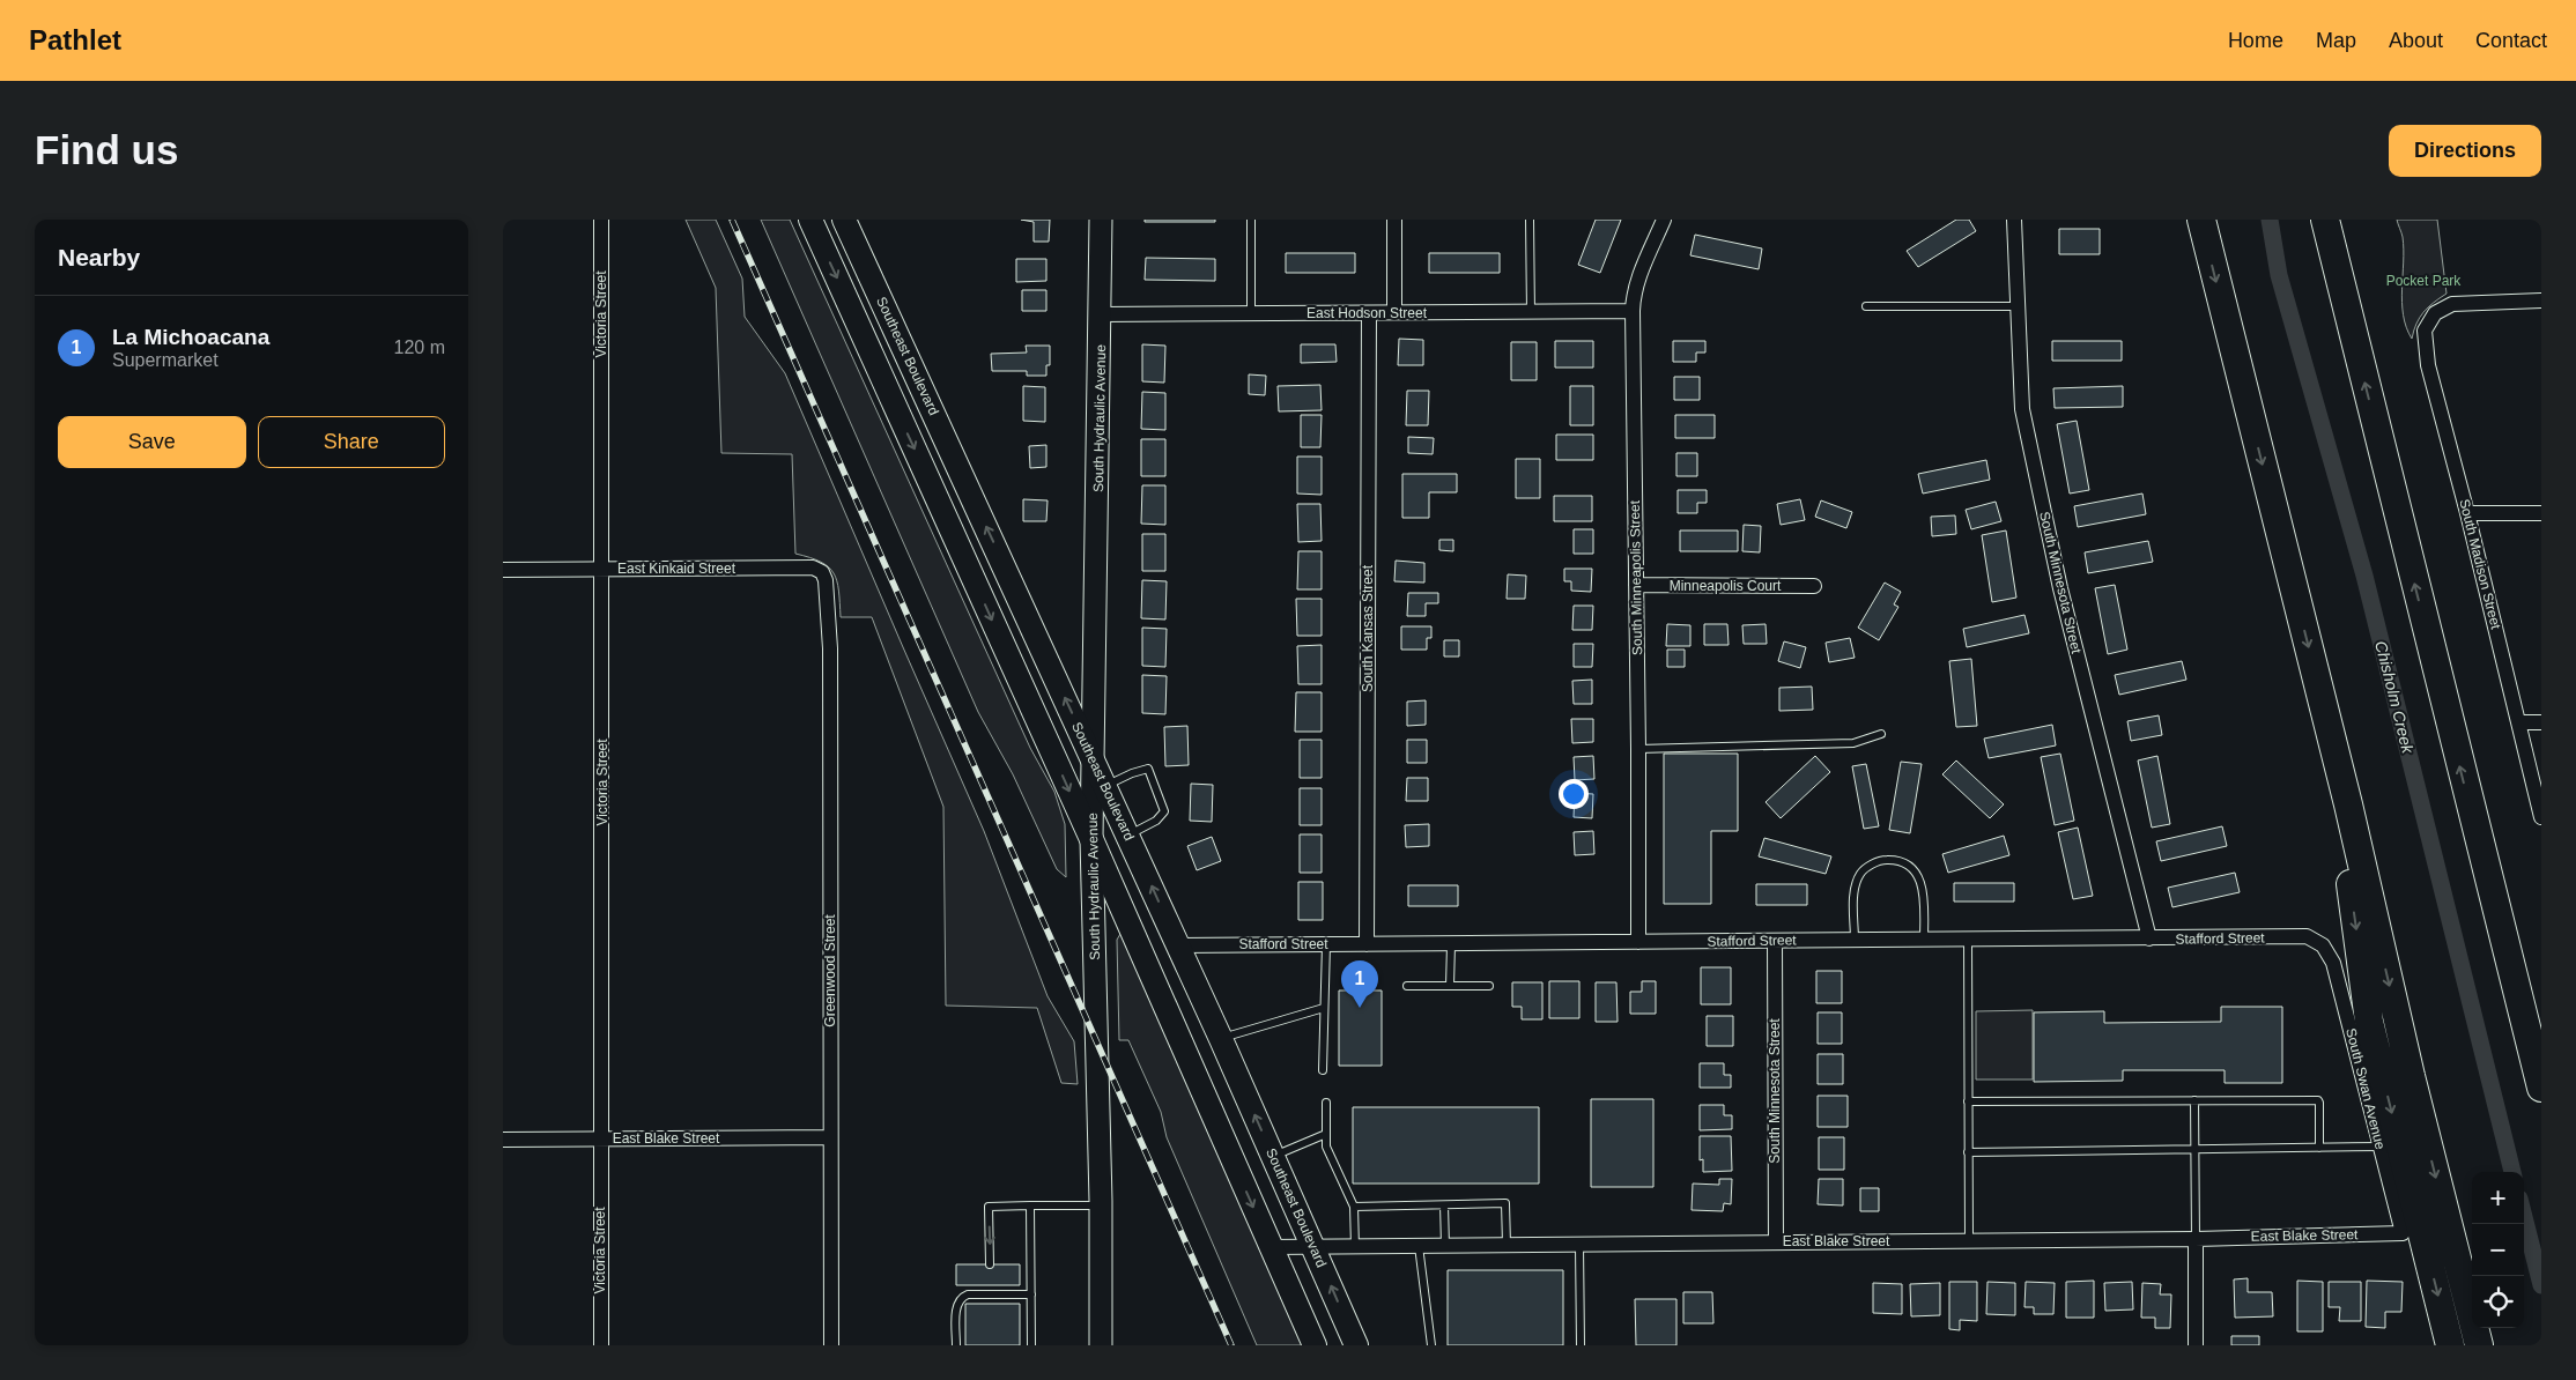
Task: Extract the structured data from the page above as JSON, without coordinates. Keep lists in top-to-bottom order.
{
  "streets": {
    "main road": ["Southeast Boulevard"],
    "street": [
      "East Hodson Street",
      "Victoria Street",
      "South Hydraulic Avenue",
      "South Madison Street",
      "East Kinkaid Street",
      "South Minneapolis Street",
      "South Minnesota Street",
      "Minneapolis Court",
      "South Kansas Street",
      "Stafford Street",
      "Greenwood Street",
      "South Swan Avenue",
      "East Blake Street"
    ]
  },
  "crossings": [
    ["East Hodson Street", "South Hydraulic Avenue"],
    ["East Hodson Street", "South Minneapolis Street"],
    ["East Hodson Street", "South Kansas Street"],
    ["Victoria Street", "East Kinkaid Street"],
    ["Victoria Street", "East Blake Street"],
    ["Southeast Boulevard", "South Hydraulic Avenue"],
    ["Southeast Boulevard", "Stafford Street"],
    ["Southeast Boulevard", "East Blake Street"],
    ["East Kinkaid Street", "Greenwood Street"],
    ["South Minneapolis Street", "Minneapolis Court"],
    ["South Minneapolis Street", "Stafford Street"],
    ["South Minnesota Street", "Stafford Street"],
    ["South Minnesota Street", "East Blake Street"],
    ["South Kansas Street", "Stafford Street"],
    ["Stafford Street", "South Swan Avenue"],
    ["Greenwood Street", "East Blake Street"],
    ["South Swan Avenue", "East Blake Street"]
  ],
  "water": ["Chisholm Creek"],
  "parks": ["Pocket Park"],
  "page": {
    "header": "Pathlet",
    "nav": [
      "Home",
      "Map",
      "About",
      "Contact"
    ],
    "buttons": [
      "Directions",
      ["Save", "Share"]
    ],
    "title": "Find us",
    "heading": "Nearby",
    "list": [
      {
        "mark": "1",
        "name": "La Michoacana",
        "note": "Supermarket",
        "value": "120 m"
      }
    ],
    "pins": "1",
    "map_buttons": ["+", "−"]
  }
}
